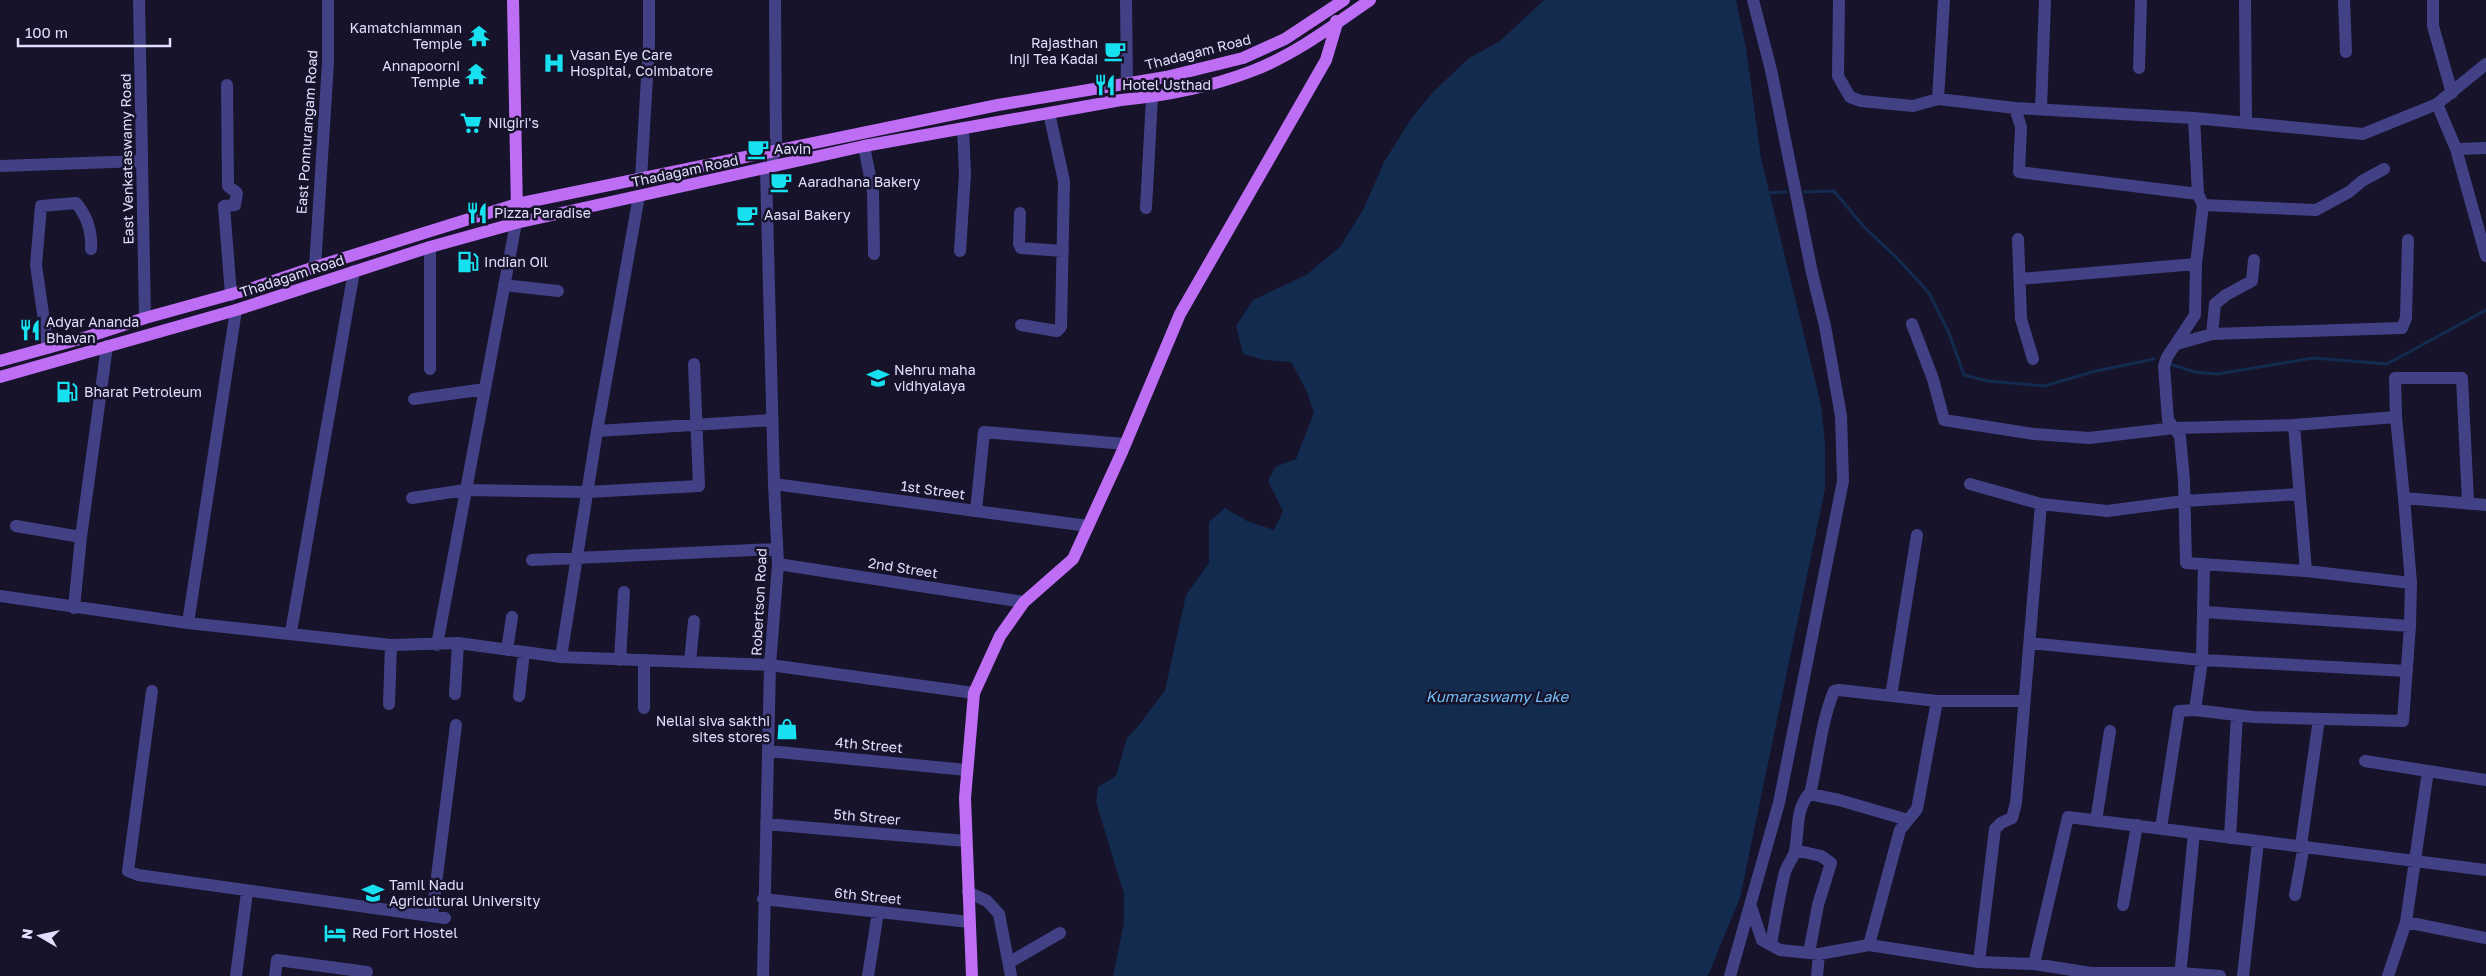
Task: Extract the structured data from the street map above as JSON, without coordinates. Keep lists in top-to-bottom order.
{
  "streets": {
    "main road": ["Thadagam Road"],
    "street": [
      "East Ponnurangam Road",
      "East Venkataswamy Road",
      "1st Street",
      "2nd Street",
      "Robertson Road",
      "4th Street",
      "5th Streer",
      "6th Street"
    ]
  },
  "crossings": [
    ["Thadagam Road", "East Ponnurangam Road"],
    ["Thadagam Road", "East Venkataswamy Road"],
    ["Thadagam Road", "Robertson Road"],
    ["1st Street", "Robertson Road"],
    ["2nd Street", "Robertson Road"],
    ["Robertson Road", "4th Street"],
    ["Robertson Road", "5th Streer"],
    ["Robertson Road", "6th Street"]
  ],
  "water": ["Kumaraswamy Lake"],
  "places": {
    "temple": ["Kamatchiamman Temple", "Annapoorni Temple"],
    "cafe": [
      "Rajasthan Inji Tea Kadai",
      "Aavin",
      "Aaradhana Bakery",
      "Aasai Bakery"
    ],
    "hospital": ["Vasan Eye Care Hospital, Coimbatore"],
    "restaurant": ["Hotel Usthad", "Pizza Paradise", "Adyar Ananda Bhavan"],
    "supermarket": ["Nilgiri's"],
    "fuel station": ["Indian Oil", "Bharat Petroleum"],
    "school or university": ["Nehru maha vidhyalaya", "Tamil Nadu Agricultural University"],
    "shop": ["Nellai siva sakthi sites stores"],
    "hotel": ["Red Fort Hostel"]
  },
  "scale_bar": "100 m",
  "north": "left"
}
